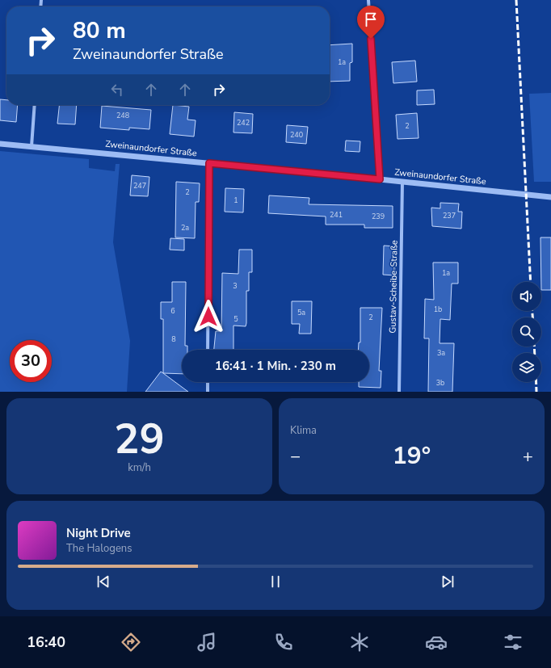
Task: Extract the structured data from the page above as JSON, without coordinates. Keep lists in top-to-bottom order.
{
  "streets": {
    "street": ["Zweinaundorfer Straße", "Gustav-Scheibe-Straße"]
  },
  "crossings": [
    ["Zweinaundorfer Straße", "Gustav-Scheibe-Straße"]
  ],
  "house_numbers": [
    "1a",
    "248",
    "242",
    "2",
    "240",
    "247",
    "2",
    "1",
    "241",
    "237",
    "239",
    "2a",
    "1a",
    "3",
    "1b",
    "6",
    "5a",
    "2",
    "5",
    "8",
    "3a",
    "3b"
  ],
  "page": {
    "turn": ["80 m", "Zweinaundorfer Straße"],
    "limit": "30",
    "trip": "16:41 · 1 Min. · 230 m",
    "tile": [
      ["29", "km/h"],
      "Klima"
    ],
    "heat": ["−", "19°", "+"],
    "song": ["Night Drive", "The Halogens"],
    "tabs": "16:40"
  }
}
